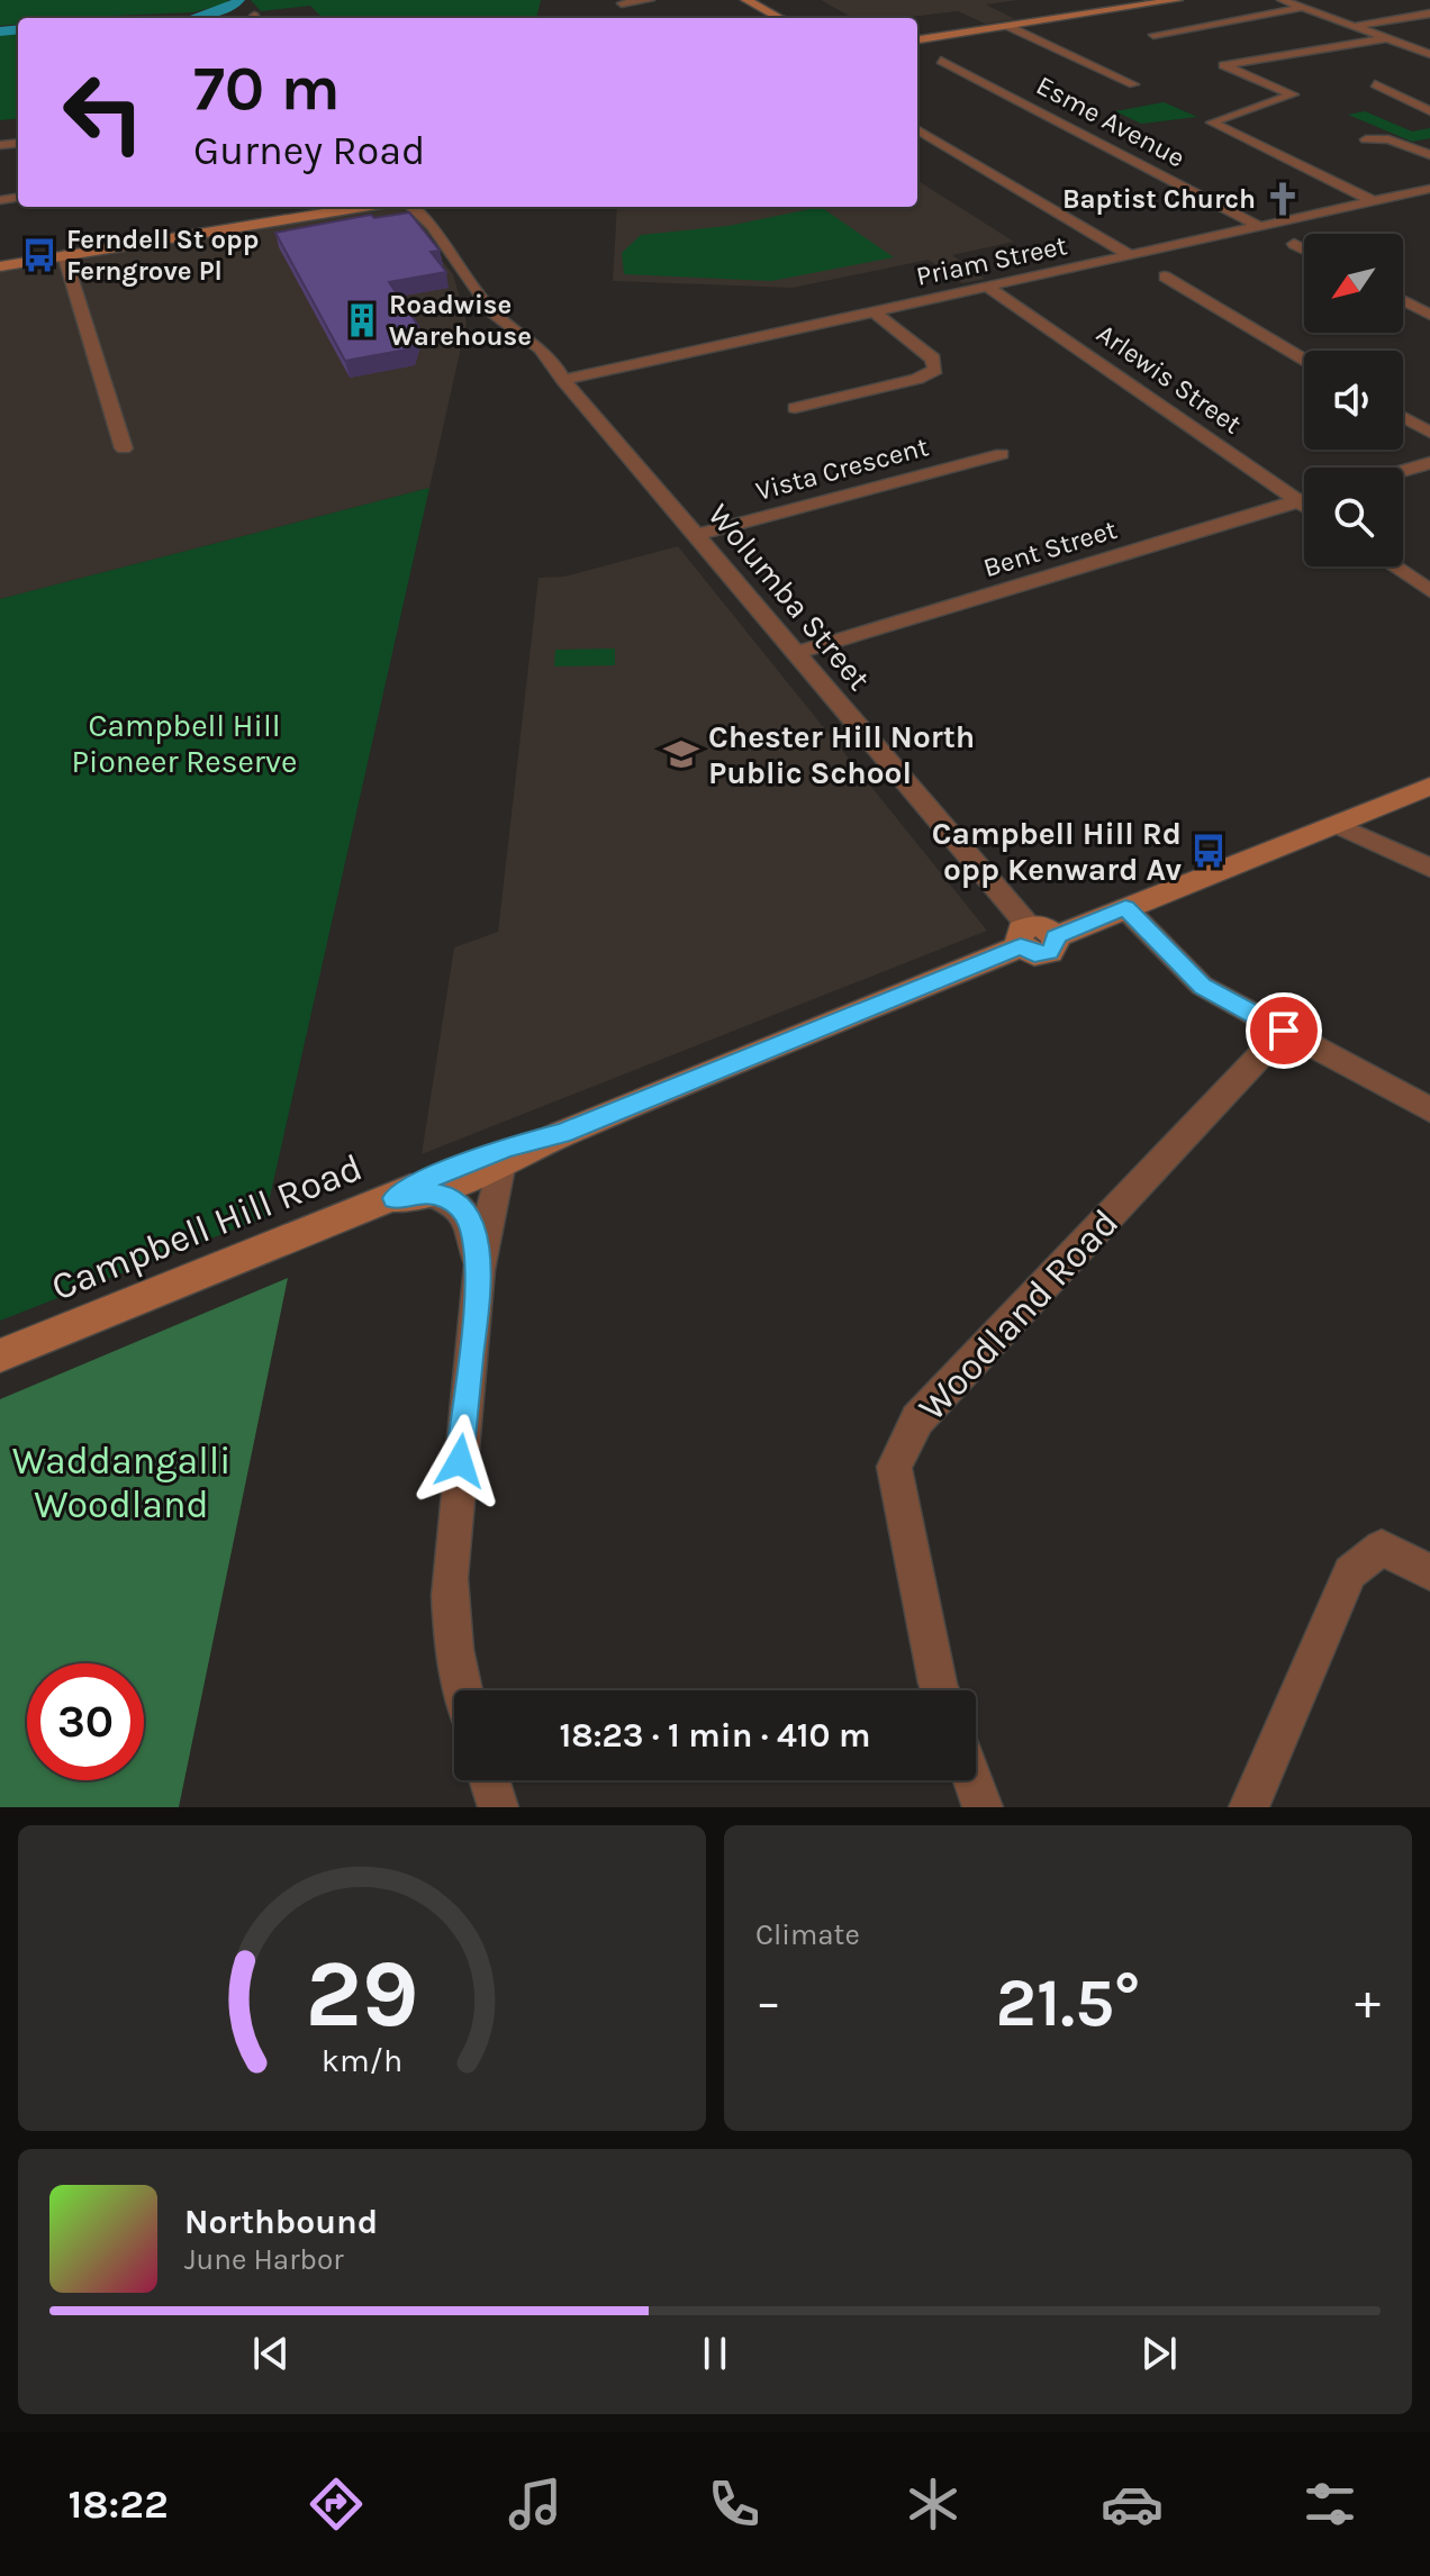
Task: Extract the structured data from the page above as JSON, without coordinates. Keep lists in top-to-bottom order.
{
  "streets": {
    "street": [
      "Esme Avenue",
      "Priam Street",
      "Arlewis Street",
      "Vista Crescent",
      "Bent Street",
      "Wolumba Street",
      "Campbell Hill Road",
      "Woodland Road"
    ]
  },
  "crossings": [
    ["Esme Avenue", "Priam Street"],
    ["Priam Street", "Arlewis Street"],
    ["Priam Street", "Wolumba Street"],
    ["Arlewis Street", "Bent Street"],
    ["Vista Crescent", "Wolumba Street"],
    ["Bent Street", "Wolumba Street"],
    ["Wolumba Street", "Campbell Hill Road"]
  ],
  "parks": ["Campbell Hill Pioneer Reserve", "Waddangalli Woodland"],
  "places": {
    "church": ["Baptist Church"],
    "bus stop": ["Ferndell St opp Ferngrove Pl", "Campbell Hill Rd opp Kenward Av"],
    "building": ["Roadwise Warehouse"],
    "school or university": ["Chester Hill North Public School"]
  },
  "north": "bottom left",
  "page": {
    "turn": ["70 m", "Gurney Road"],
    "limit": "30",
    "trip": "18:23 · 1 min · 410 m",
    "tile": "Climate",
    "heat": ["−", "21.5°", "+"],
    "song": ["Northbound", "June Harbor"],
    "tabs": "18:22",
    "gauge": ["29", "km/h"]
  }
}
